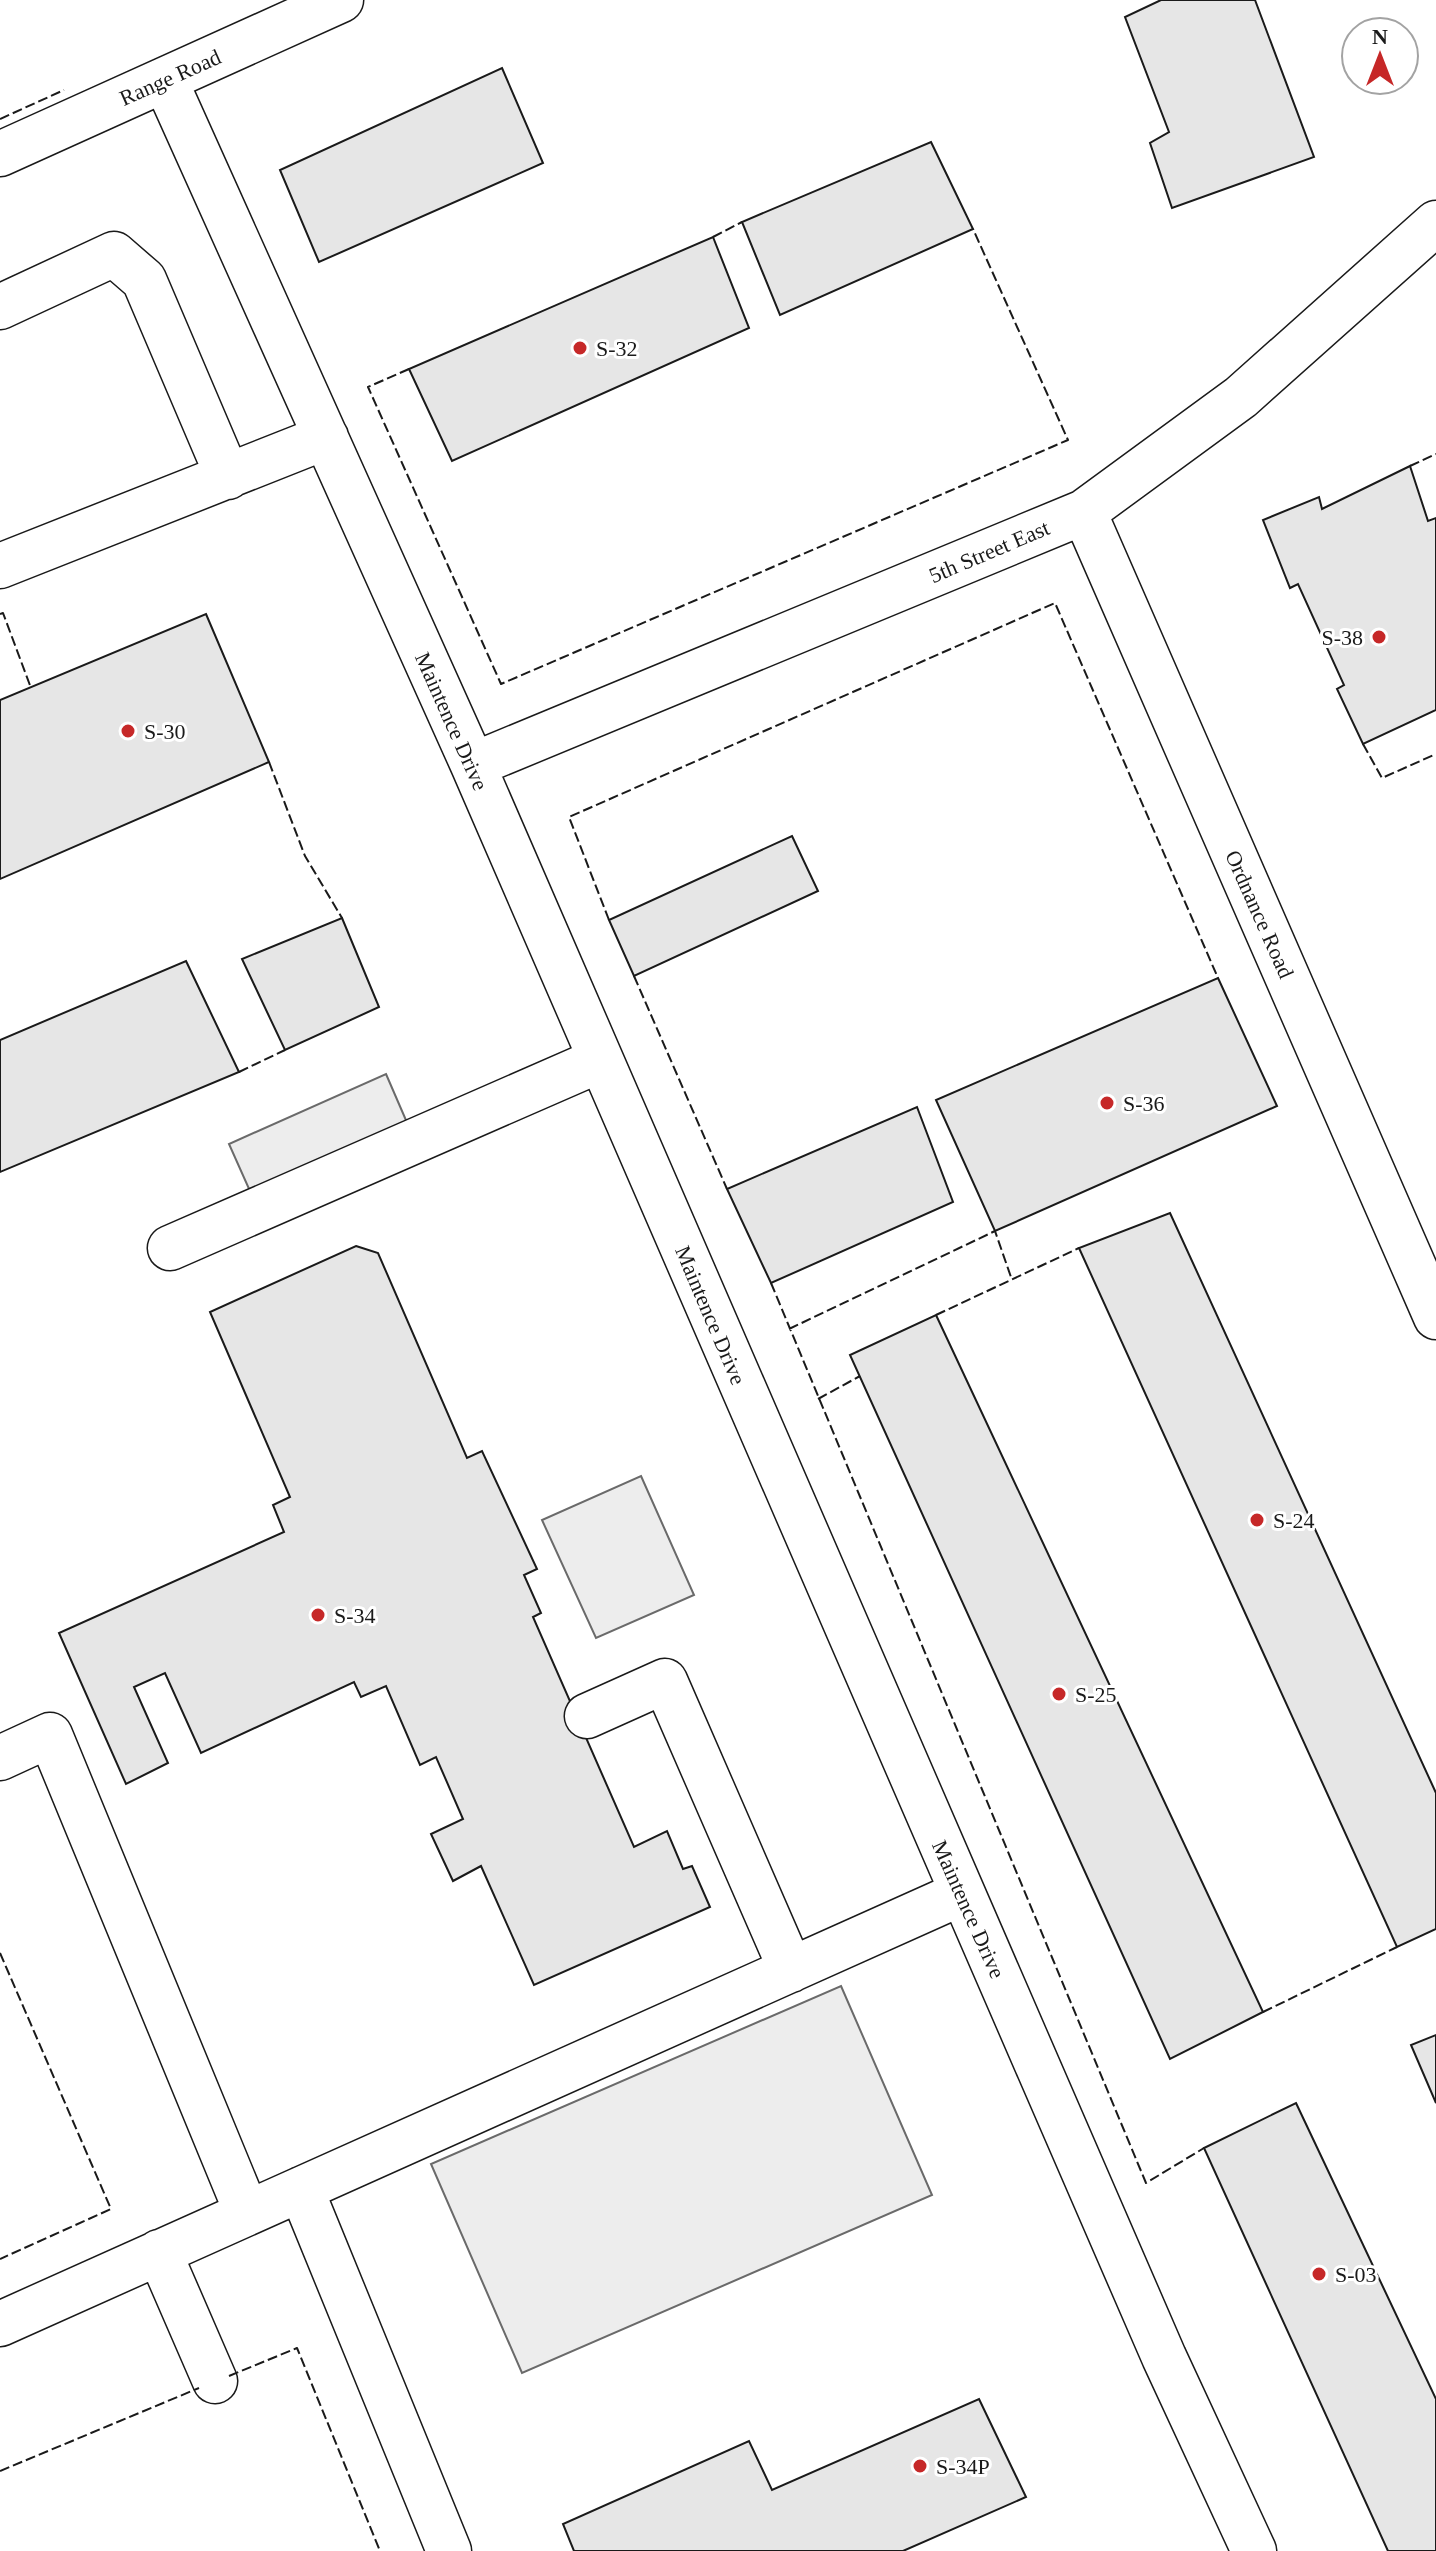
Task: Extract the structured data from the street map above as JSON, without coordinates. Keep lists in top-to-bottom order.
{
  "streets": {
    "street": [
      "Range Road",
      "5th Street East",
      "Maintence Drive",
      "Ordnance Road"
    ]
  },
  "crossings": [
    ["Range Road", "Maintence Drive"],
    ["5th Street East", "Maintence Drive"],
    ["5th Street East", "Ordnance Road"]
  ],
  "places": [
    "S-32",
    "S-38",
    "S-30",
    "S-36",
    "S-24",
    "S-34",
    "S-25",
    "S-03",
    "S-34P"
  ],
  "north": "top"
}
